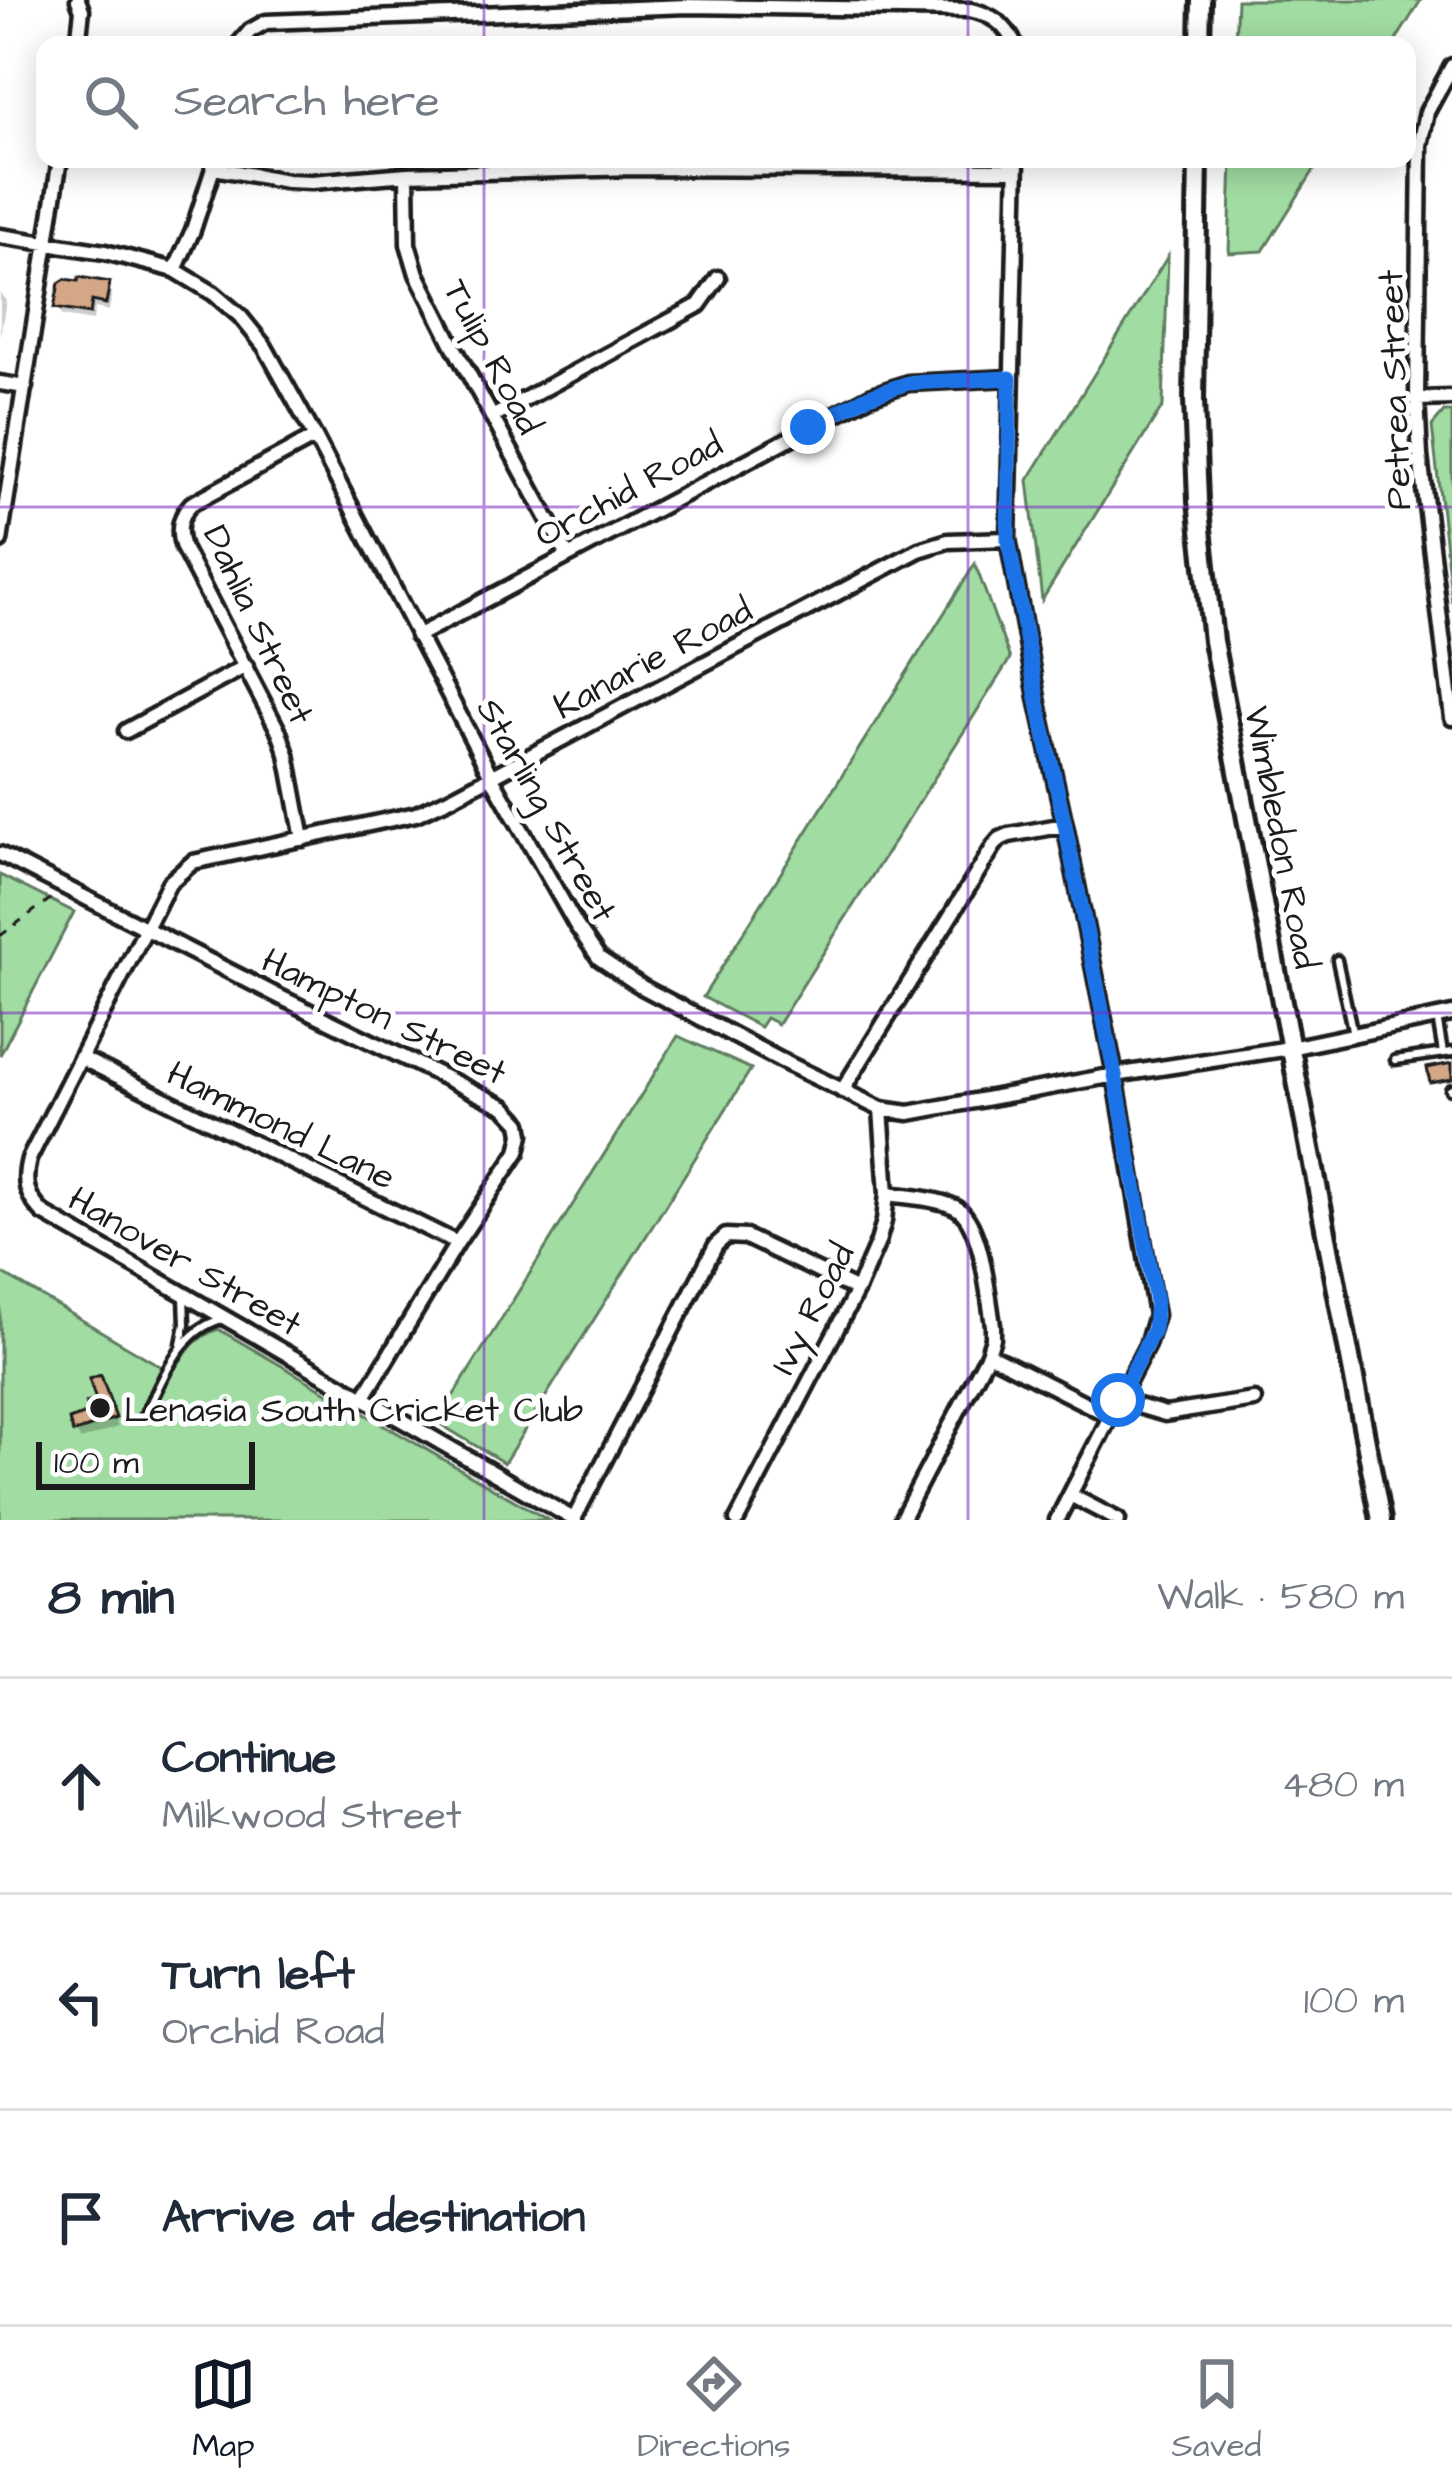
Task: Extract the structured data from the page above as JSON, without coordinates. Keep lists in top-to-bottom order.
{
  "streets": {
    "street": [
      "Tulip Road",
      "Petrea Street",
      "Orchid Road",
      "Dahlia Street",
      "Kanarie Road",
      "Starling Street",
      "Wimbledon Road",
      "Hampton Street",
      "Hammond Lane",
      "Hanover Street",
      "Ivy Road"
    ]
  },
  "crossings": [
    ["Tulip Road", "Orchid Road"],
    ["Orchid Road", "Starling Street"],
    ["Dahlia Street", "Kanarie Road"],
    ["Dahlia Street", "Starling Street"],
    ["Kanarie Road", "Starling Street"],
    ["Kanarie Road", "Hampton Street"],
    ["Kanarie Road", "Hanover Street"],
    ["Starling Street", "Wimbledon Road"],
    ["Starling Street", "Ivy Road"],
    ["Hampton Street", "Hammond Lane"],
    ["Hampton Street", "Hanover Street"],
    ["Hammond Lane", "Hanover Street"]
  ],
  "places": ["Lenasia South Cricket Club"],
  "scale_bar": "100 m",
  "page": {
    "search": "Search here",
    "scale": "100 m",
    "heading": ["8 min", "Walk · 580 m"],
    "list": [
      ["Continue", "Milkwood Street", "480 m"],
      ["Turn left", "Orchid Road", "100 m"],
      "Arrive at destination"
    ],
    "nav": ["Map", "Directions", "Saved"]
  }
}
